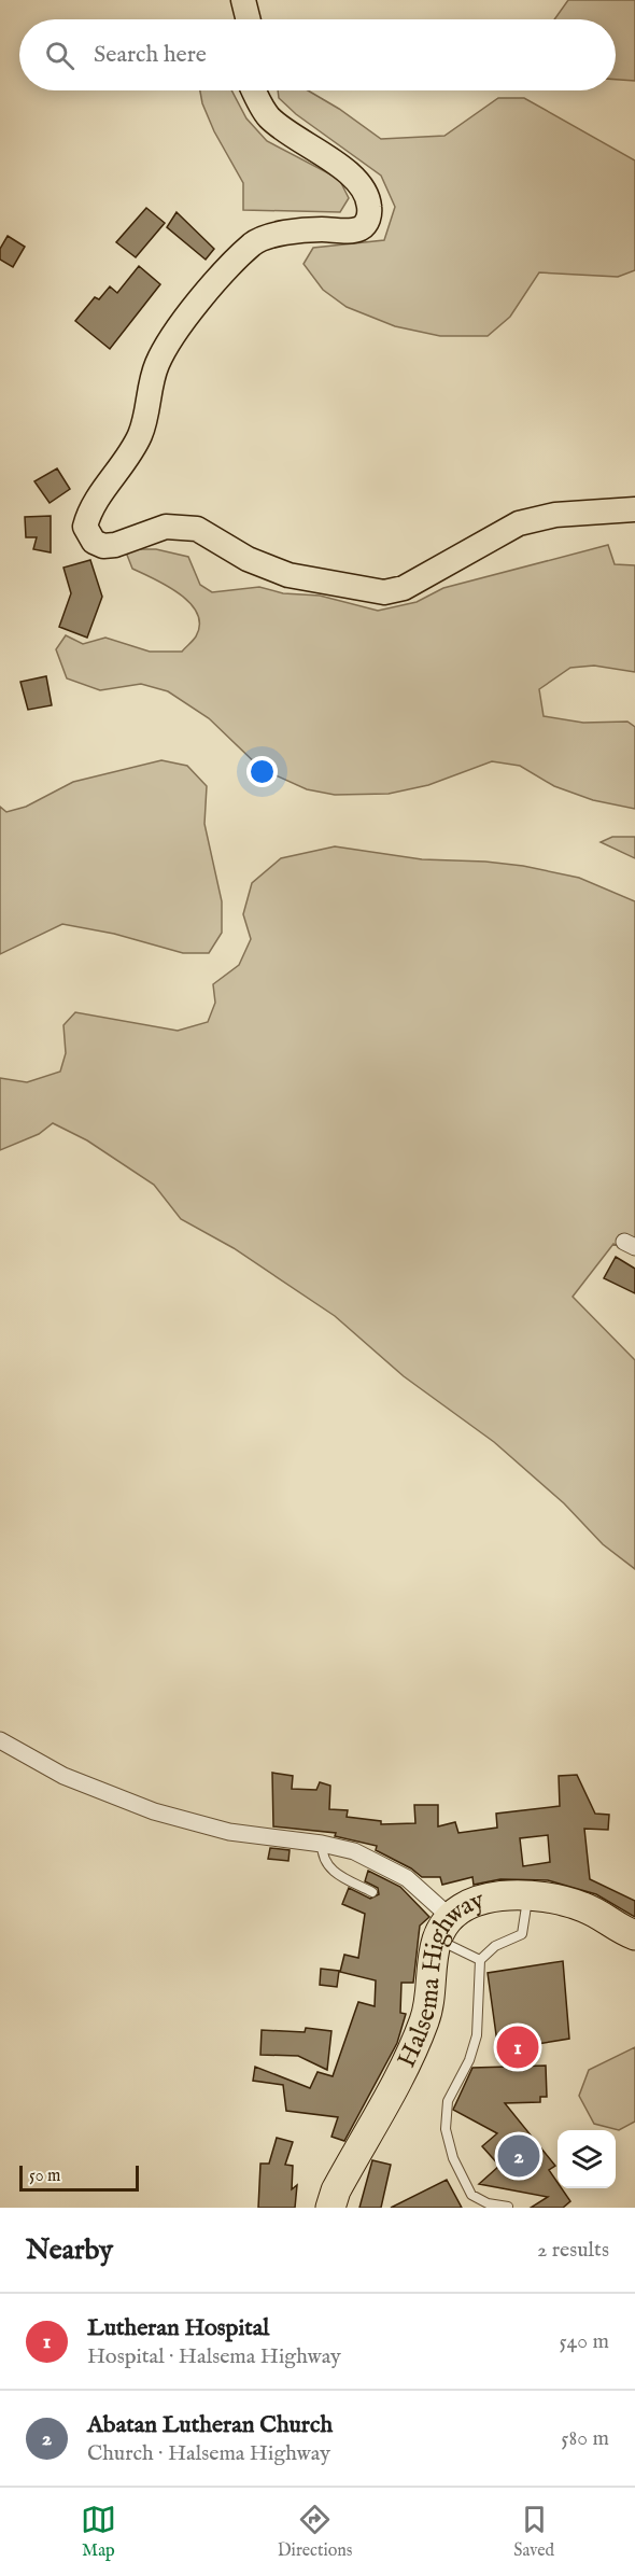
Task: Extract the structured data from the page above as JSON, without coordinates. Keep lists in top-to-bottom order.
{
  "streets": {
    "highway": ["Halsema Highway"]
  },
  "scale_bar": "50 m",
  "page": {
    "search": "Search here",
    "pins": ["1", "2"],
    "scale": "50 m",
    "heading": ["Nearby", "2 results"],
    "list": [
      {
        "mark": "1",
        "name": "Lutheran Hospital",
        "note": "Hospital · Halsema Highway",
        "value": "540 m"
      },
      {
        "mark": "2",
        "name": "Abatan Lutheran Church",
        "note": "Church · Halsema Highway",
        "value": "580 m"
      }
    ],
    "nav": ["Map", "Directions", "Saved"]
  }
}
